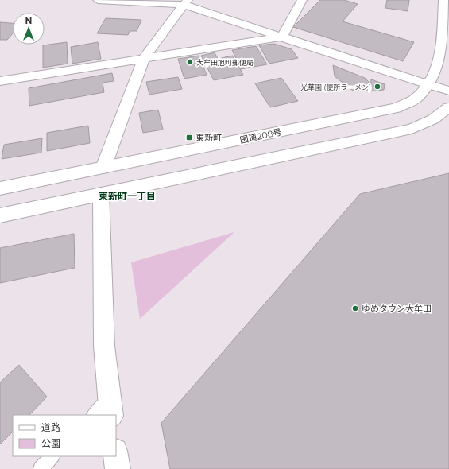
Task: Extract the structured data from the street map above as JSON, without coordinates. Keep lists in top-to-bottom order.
{
  "streets": {
    "main road": ["国道208号"]
  },
  "districts": ["東新町一丁目"],
  "places": {
    "other": ["大牟田旭町郵便局", "光華園 (便所ラーメン)", "ゆめタウン大牟田"],
    "transit": ["東新町"]
  },
  "legend": ["道路", "公園"],
  "north": "top"
}
